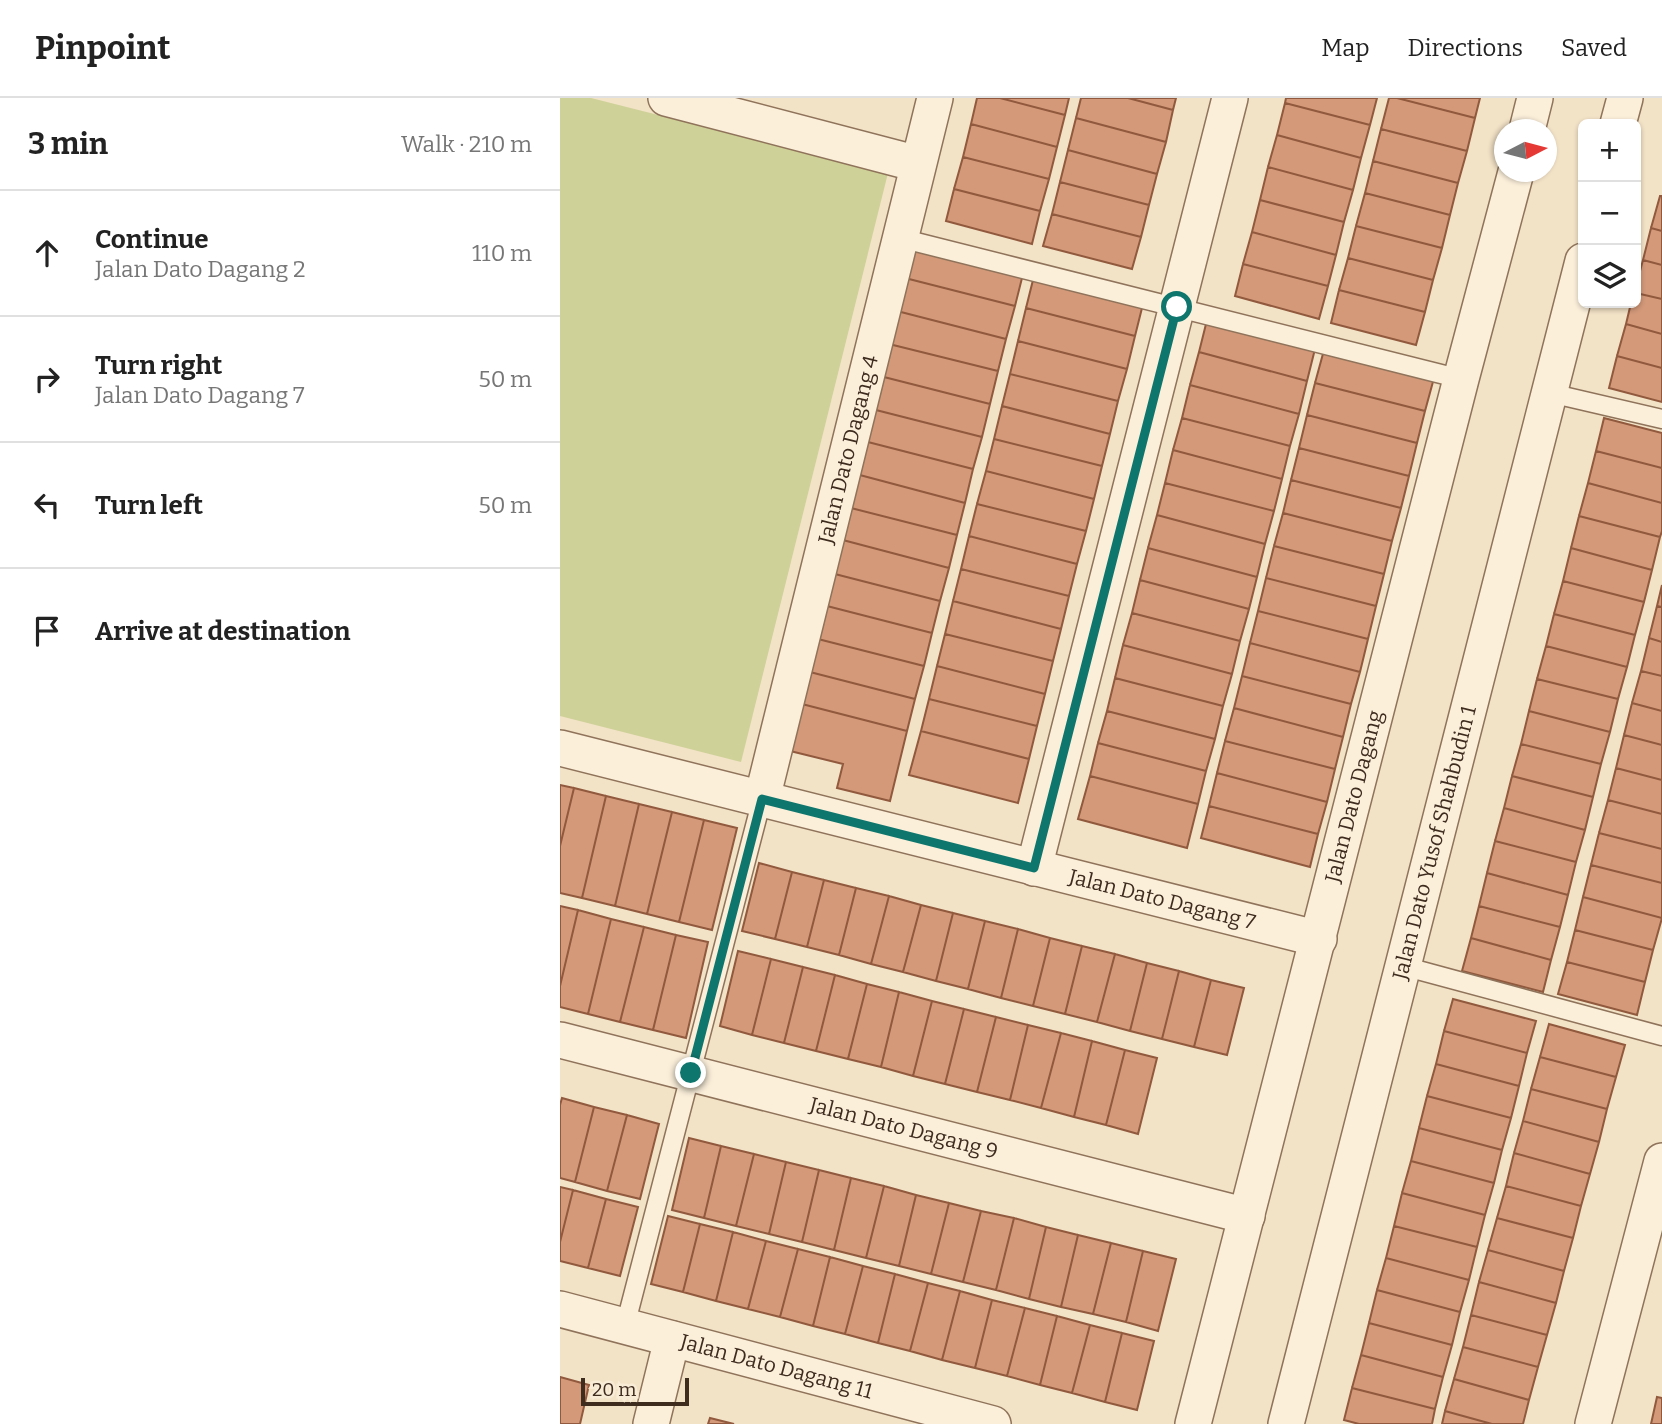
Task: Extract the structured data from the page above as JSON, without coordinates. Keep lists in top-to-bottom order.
{
  "streets": {
    "street": [
      "Jalan Dato Dagang 4",
      "Jalan Dato Dagang",
      "Jalan Dato Yusof Shahbudin 1",
      "Jalan Dato Dagang 7",
      "Jalan Dato Dagang 9",
      "Jalan Dato Dagang 11"
    ]
  },
  "crossings": [
    ["Jalan Dato Dagang 4", "Jalan Dato Dagang 7"],
    ["Jalan Dato Dagang", "Jalan Dato Dagang 7"],
    ["Jalan Dato Dagang", "Jalan Dato Dagang 9"]
  ],
  "scale_bar": "20 m",
  "north": "right",
  "page": {
    "header": "Pinpoint",
    "nav": ["Map", "Directions", "Saved"],
    "heading": ["3 min", "Walk · 210 m"],
    "map_buttons": ["+", "−"],
    "list": [
      ["Continue", "Jalan Dato Dagang 2", "110 m"],
      ["Turn right", "Jalan Dato Dagang 7", "50 m"],
      ["Turn left", "50 m"],
      "Arrive at destination"
    ],
    "scale": "20 m"
  }
}
